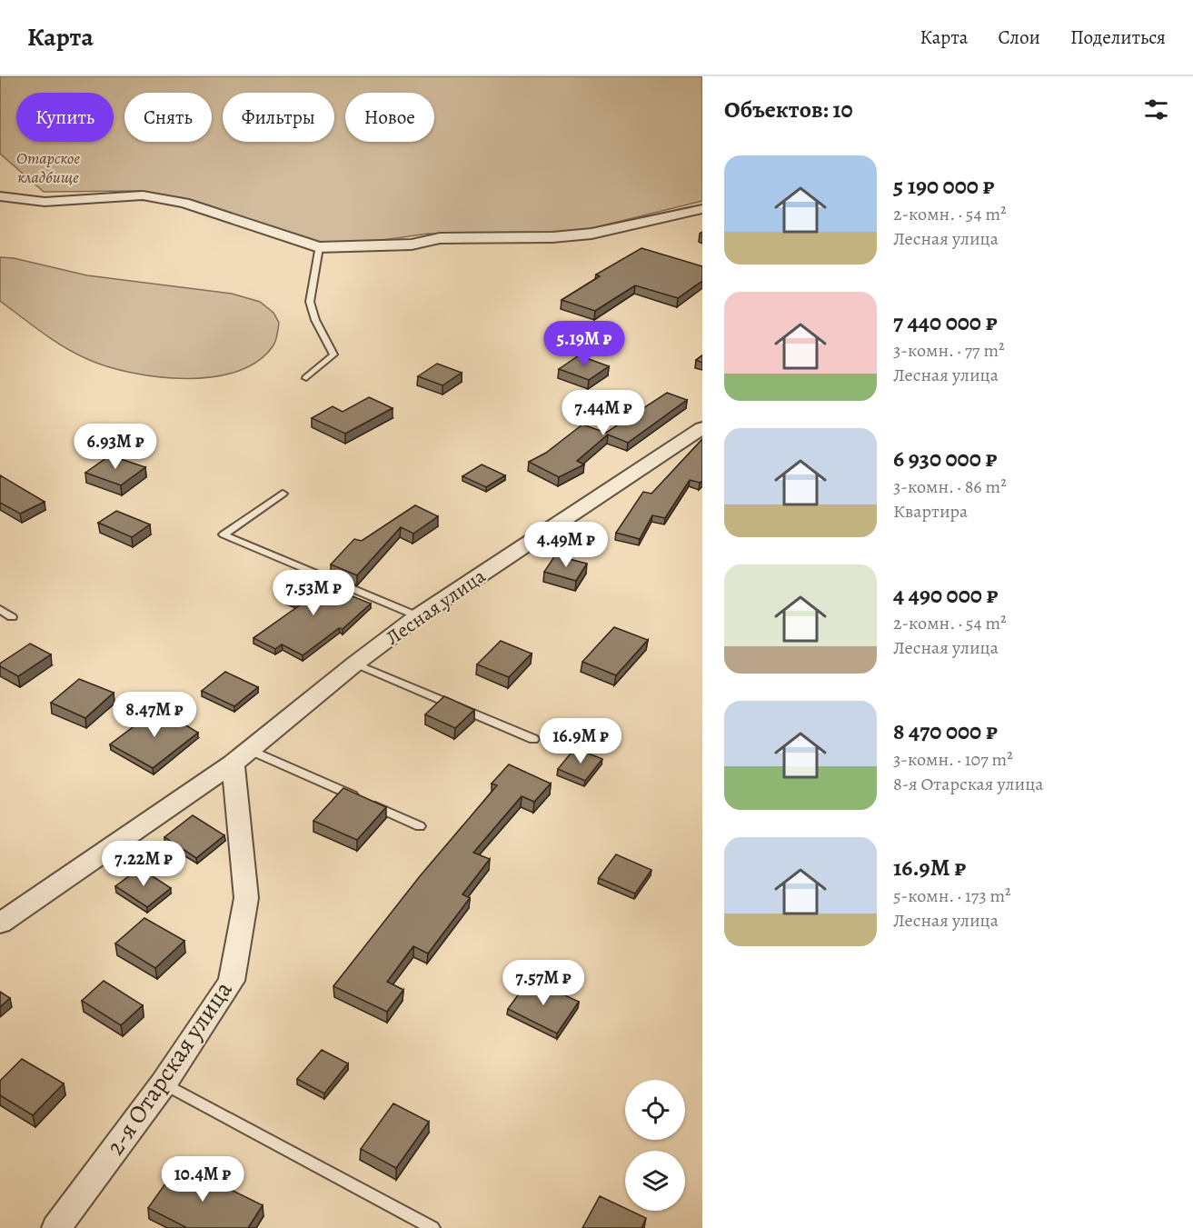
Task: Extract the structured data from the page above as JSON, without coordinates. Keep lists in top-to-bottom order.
{
  "streets": {
    "street": ["Лесная улица", "2-я Отарская улица"]
  },
  "crossings": [
    ["Лесная улица", "2-я Отарская улица"]
  ],
  "parks": ["Отарское кладбище"],
  "page": {
    "header": "Карта",
    "nav": ["Карта", "Слои", "Поделиться"],
    "heading": "Объектов: 10",
    "chip": [
      "Купить",
      "Снять",
      "Фильтры",
      "Новое"
    ],
    "list": [
      {
        "name": "5 190 000 ₽",
        "note": "2-комн. · 54 m² · Лесная улица"
      },
      {
        "name": "7 440 000 ₽",
        "note": "3-комн. · 77 m² · Лесная улица"
      },
      {
        "name": "6 930 000 ₽",
        "note": "3-комн. · 86 m² · Квартира"
      },
      {
        "name": "4 490 000 ₽",
        "note": "2-комн. · 54 m² · Лесная улица"
      },
      {
        "name": "8 470 000 ₽",
        "note": "3-комн. · 107 m² · 8-я Отарская улица"
      },
      {
        "name": "16.9M ₽",
        "note": "5-комн. · 173 m² · Лесная улица"
      }
    ],
    "price": [
      "5.19M ₽",
      "7.44M ₽",
      "6.93M ₽",
      "4.49M ₽",
      "7.53M ₽",
      "8.47M ₽",
      "16.9M ₽",
      "7.22M ₽",
      "7.57M ₽",
      "10.4M ₽"
    ]
  }
}
